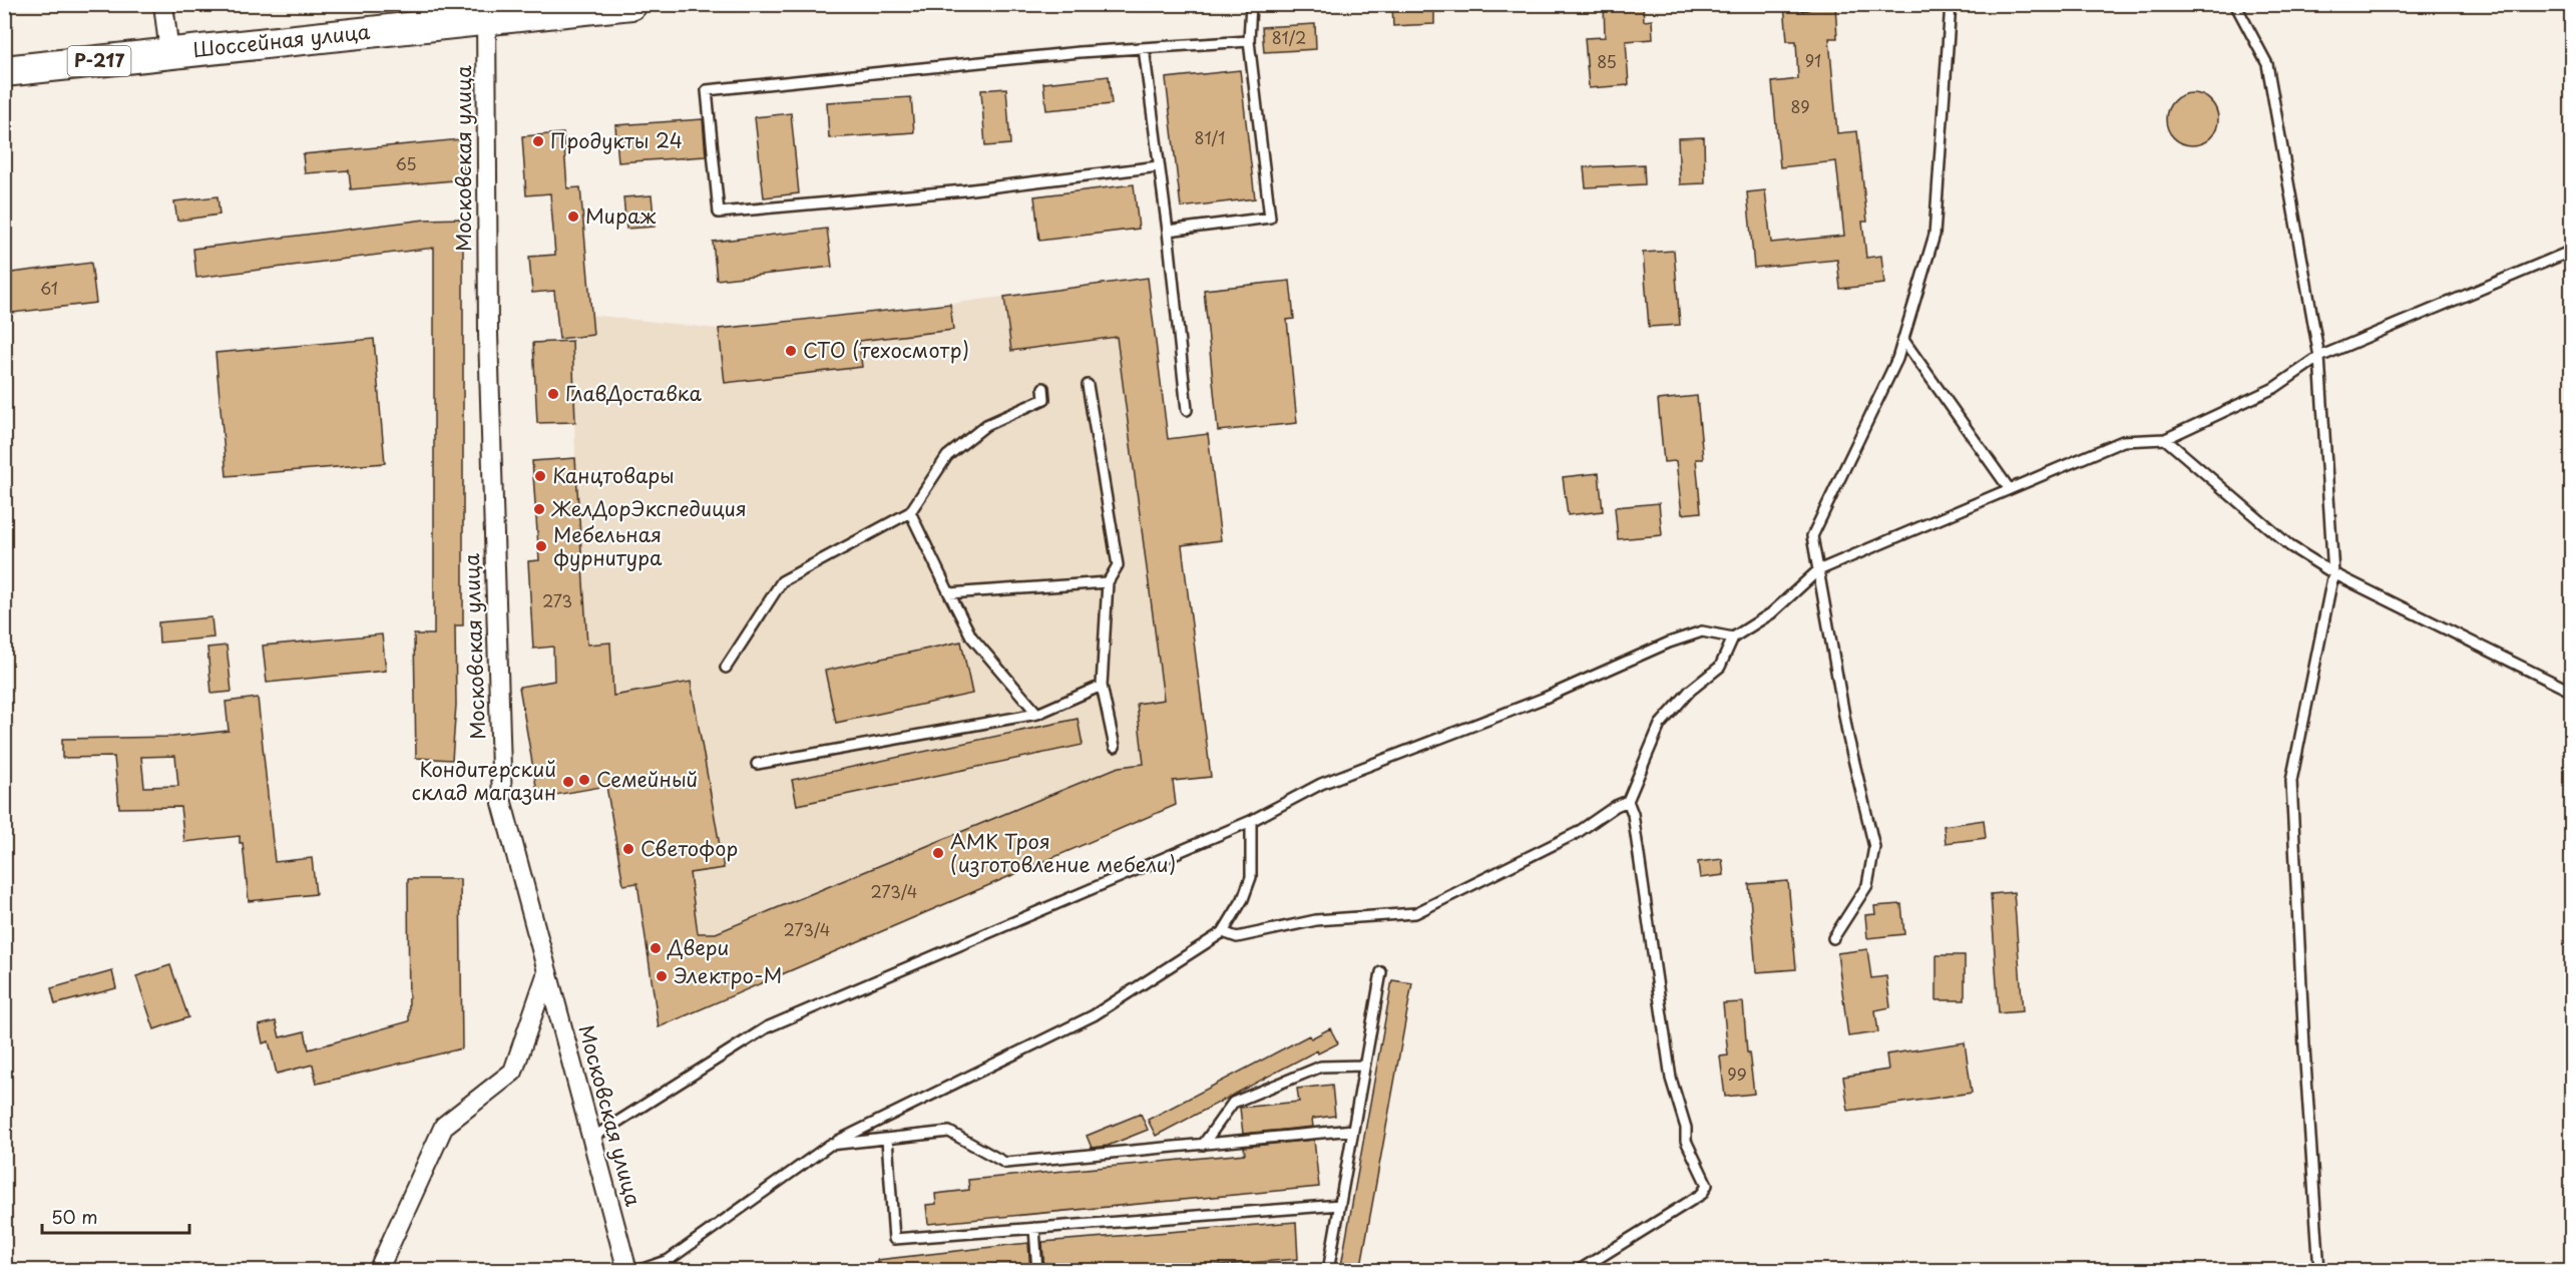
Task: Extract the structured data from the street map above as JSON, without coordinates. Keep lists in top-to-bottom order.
{
  "streets": {
    "highway": ["Шоссейная улица", "Р-217"],
    "street": ["Московская улица"]
  },
  "crossings": [
    ["Шоссейная улица", "Московская улица"]
  ],
  "places": [
    "Продукты 24",
    "Мираж",
    "СТО (техосмотр)",
    "ГлавДоставка",
    "Канцтовары",
    "ЖелДорЭкспедиция",
    "Мебельная фурнитура",
    "Семейный",
    "Кондитерский склад магазин",
    "Светофор",
    "АМК Троя (изготовление мебели)",
    "Двери",
    "Электро-М"
  ],
  "house_numbers": [
    "81/2",
    "91",
    "85",
    "89",
    "81/1",
    "65",
    "61",
    "273",
    "273/4",
    "273/4",
    "99"
  ],
  "scale_bar": "50 m"
}
